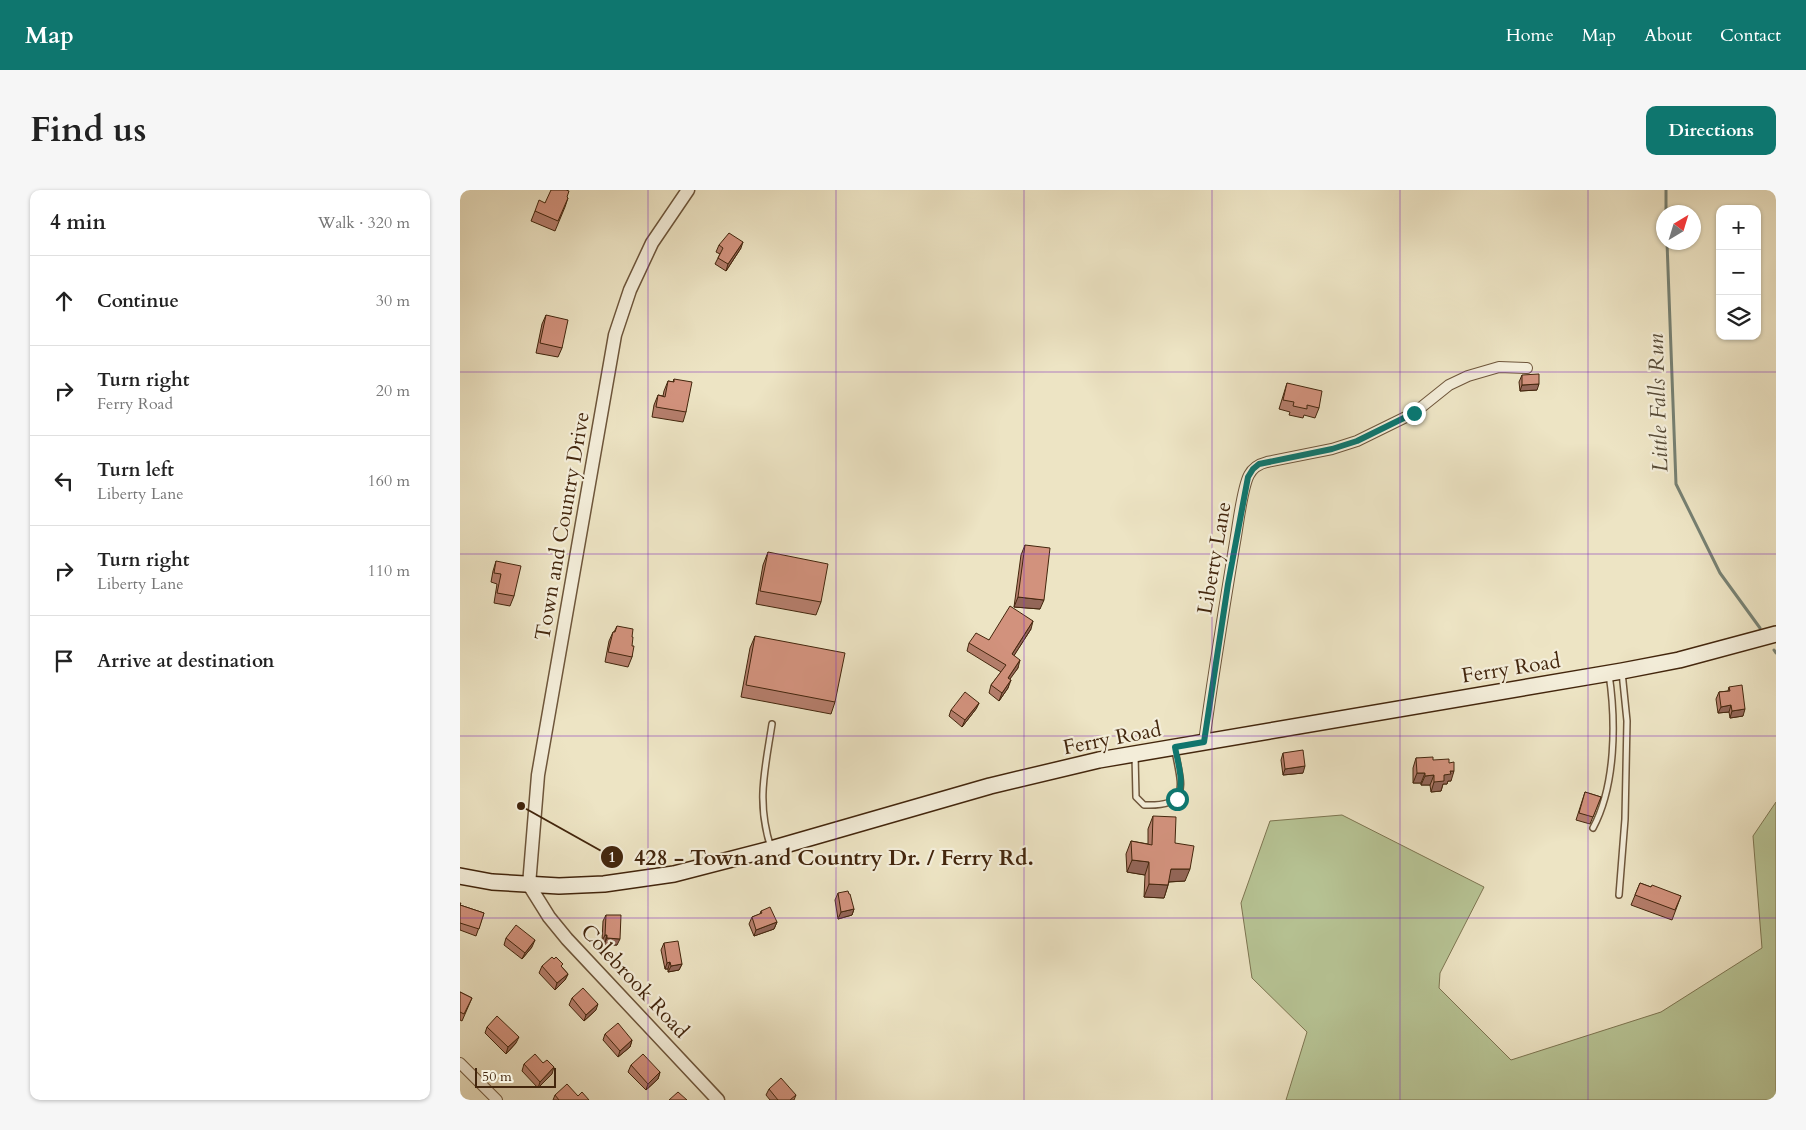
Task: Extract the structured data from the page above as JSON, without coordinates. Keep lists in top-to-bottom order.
{
  "streets": {
    "main road": ["Ferry Road"],
    "street": ["Town and Country Drive", "Liberty Lane", "Colebrook Road"]
  },
  "crossings": [
    ["Town and Country Drive", "Ferry Road"],
    ["Town and Country Drive", "Colebrook Road"],
    ["Liberty Lane", "Ferry Road"],
    ["Ferry Road", "Colebrook Road"]
  ],
  "water": ["Little Falls Run"],
  "places": ["428 - Town and Country Dr. / Ferry Rd."],
  "scale_bar": "50 m",
  "north": "top right",
  "page": {
    "header": "Map",
    "nav": [
      "Home",
      "Map",
      "About",
      "Contact"
    ],
    "title": "Find us",
    "buttons": "Directions",
    "heading": ["4 min", "Walk · 320 m"],
    "map_buttons": ["+", "−"],
    "list": [
      ["Continue", "30 m"],
      ["Turn right", "Ferry Road", "20 m"],
      ["Turn left", "Liberty Lane", "160 m"],
      ["Turn right", "Liberty Lane", "110 m"],
      "Arrive at destination"
    ],
    "scale": "50 m"
  }
}
